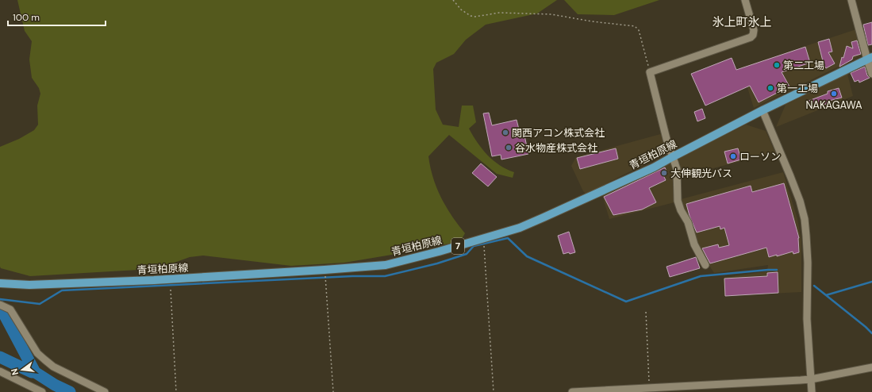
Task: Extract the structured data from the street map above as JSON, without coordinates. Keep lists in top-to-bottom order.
{
  "streets": {
    "main road": ["青垣柏原線", "7"]
  },
  "districts": ["氷上町氷上"],
  "places": [
    "第二工場",
    "第一工場",
    "NAKAGAWA",
    "関西アコン株式会社",
    "谷水物産株式会社",
    "ローソン",
    "大伸観光バス"
  ],
  "scale_bar": "100 m",
  "north": "left"
}
